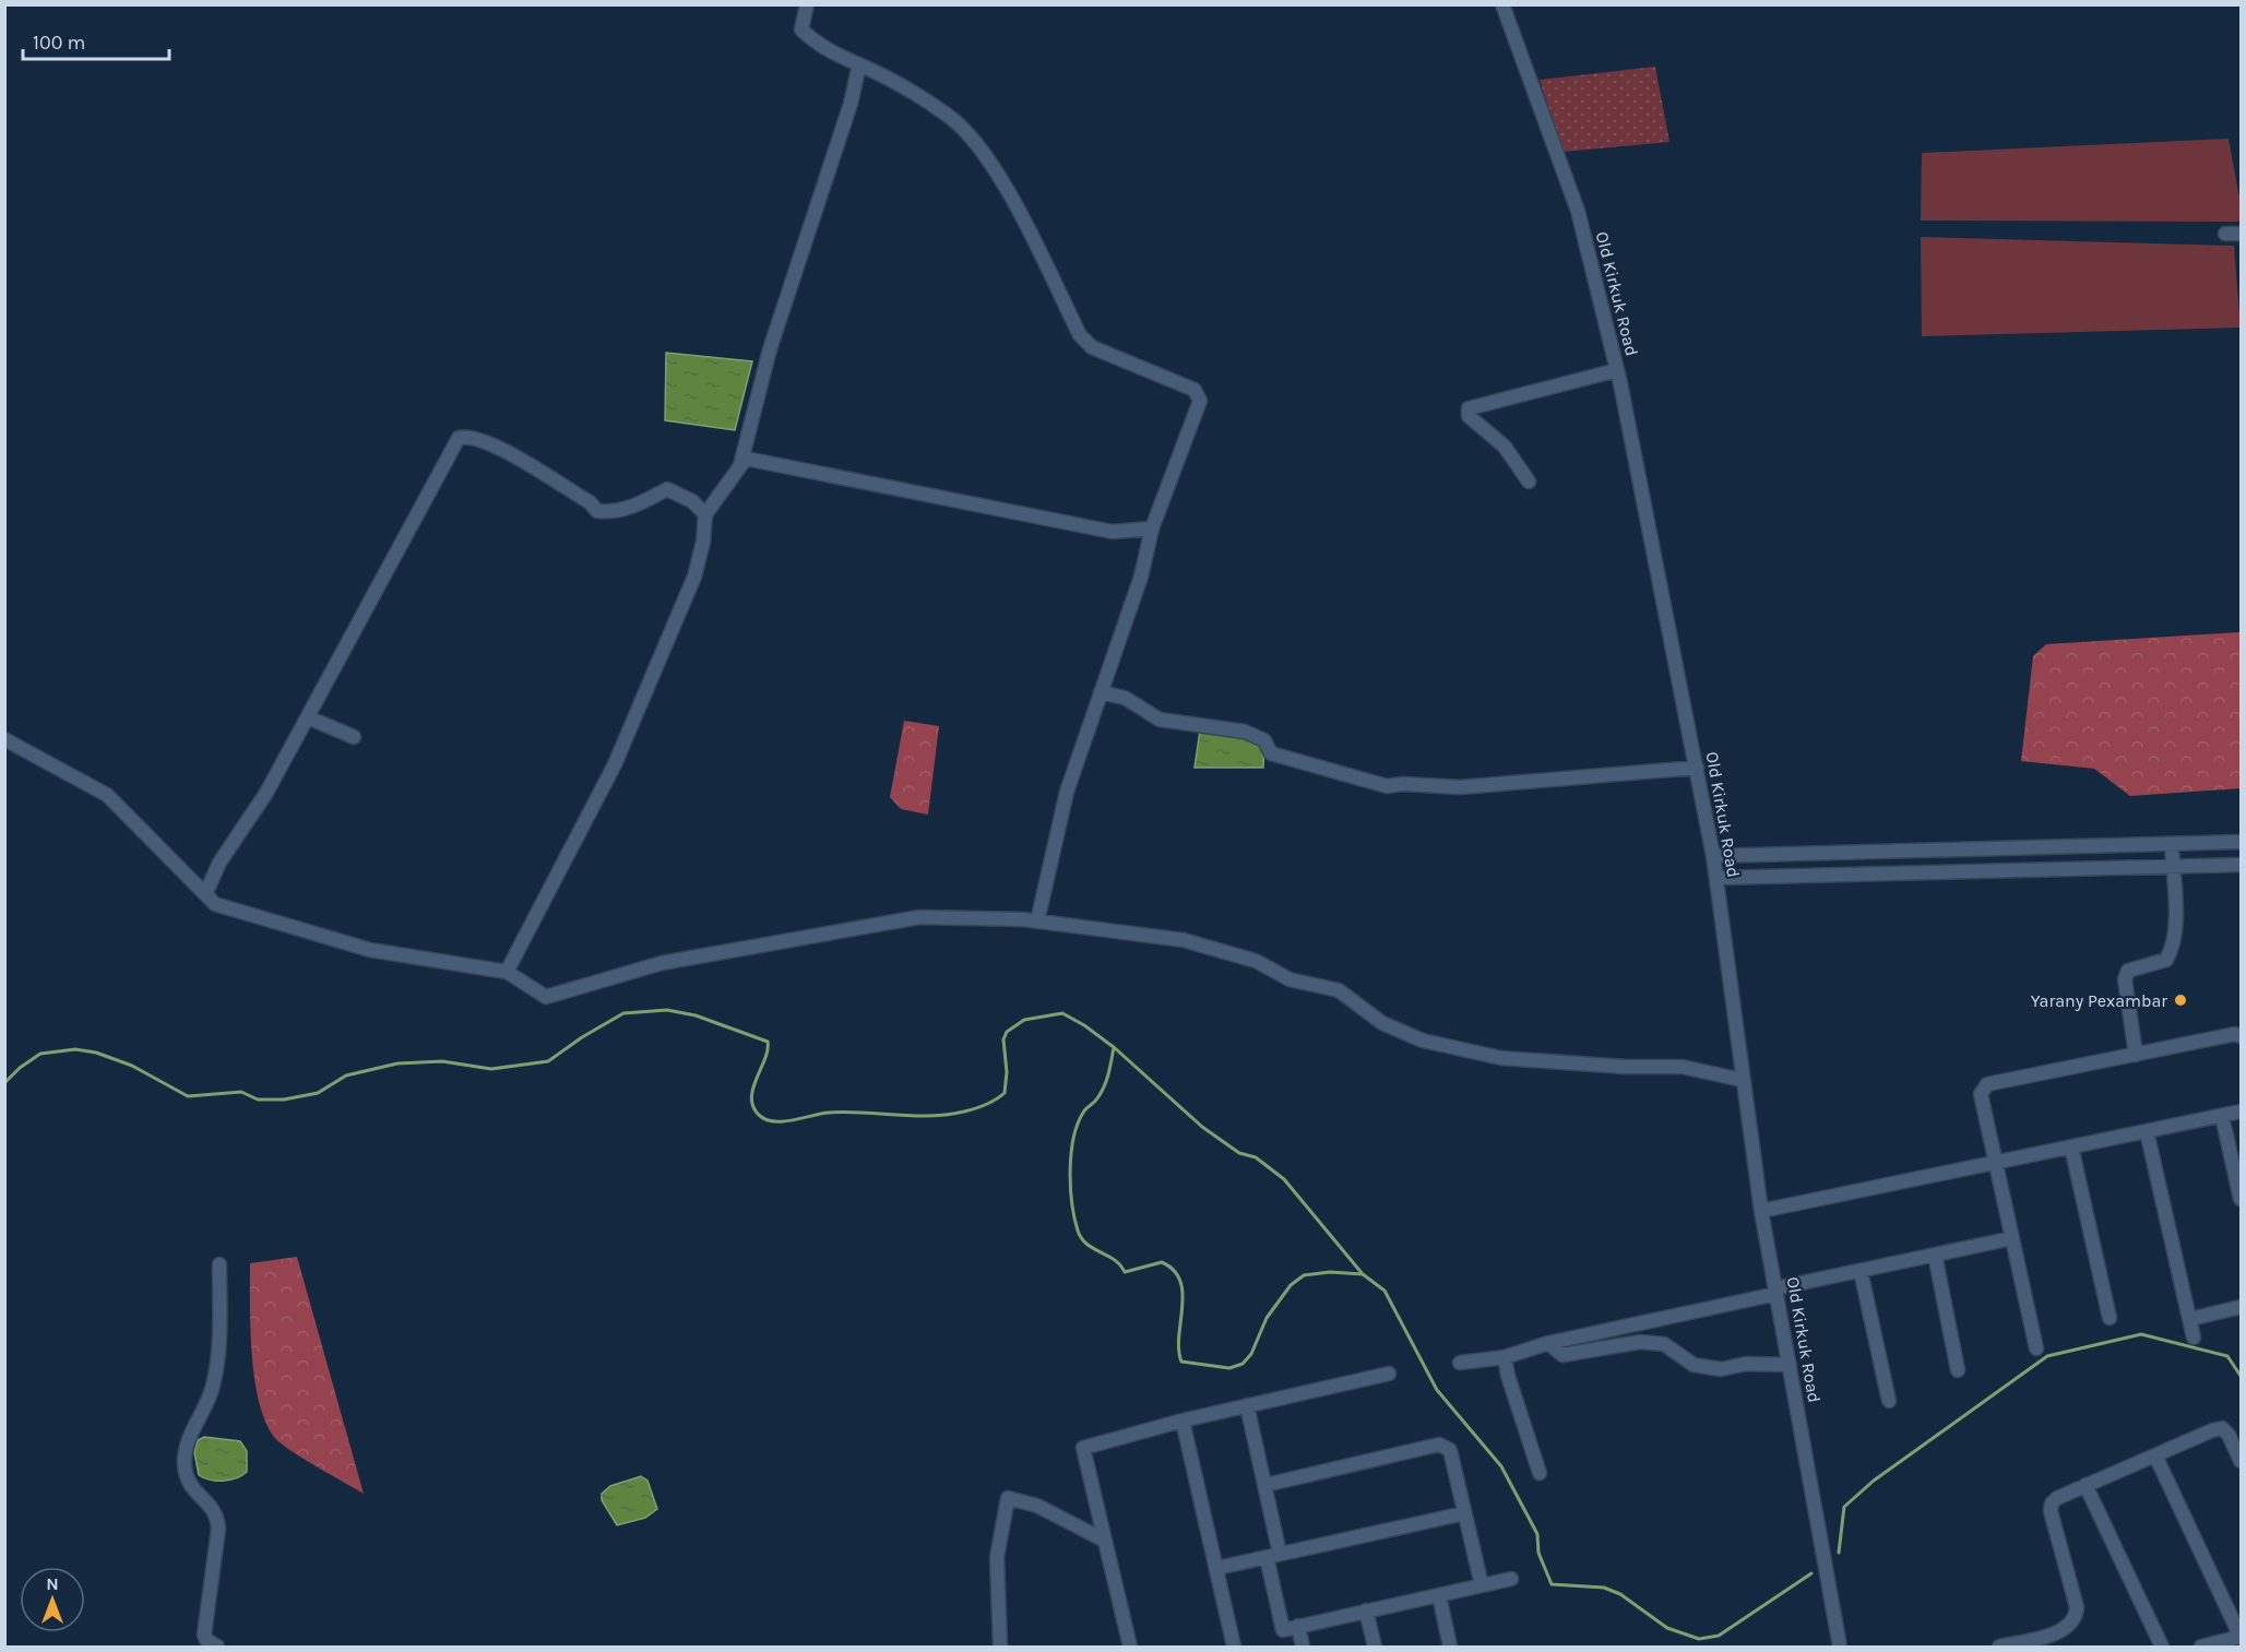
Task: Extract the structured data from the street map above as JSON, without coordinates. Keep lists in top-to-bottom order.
{
  "streets": {
    "street": ["Old Kirkuk Road"]
  },
  "places": ["Yarany Pexambar"],
  "scale_bar": "100 m",
  "north": "top"
}
